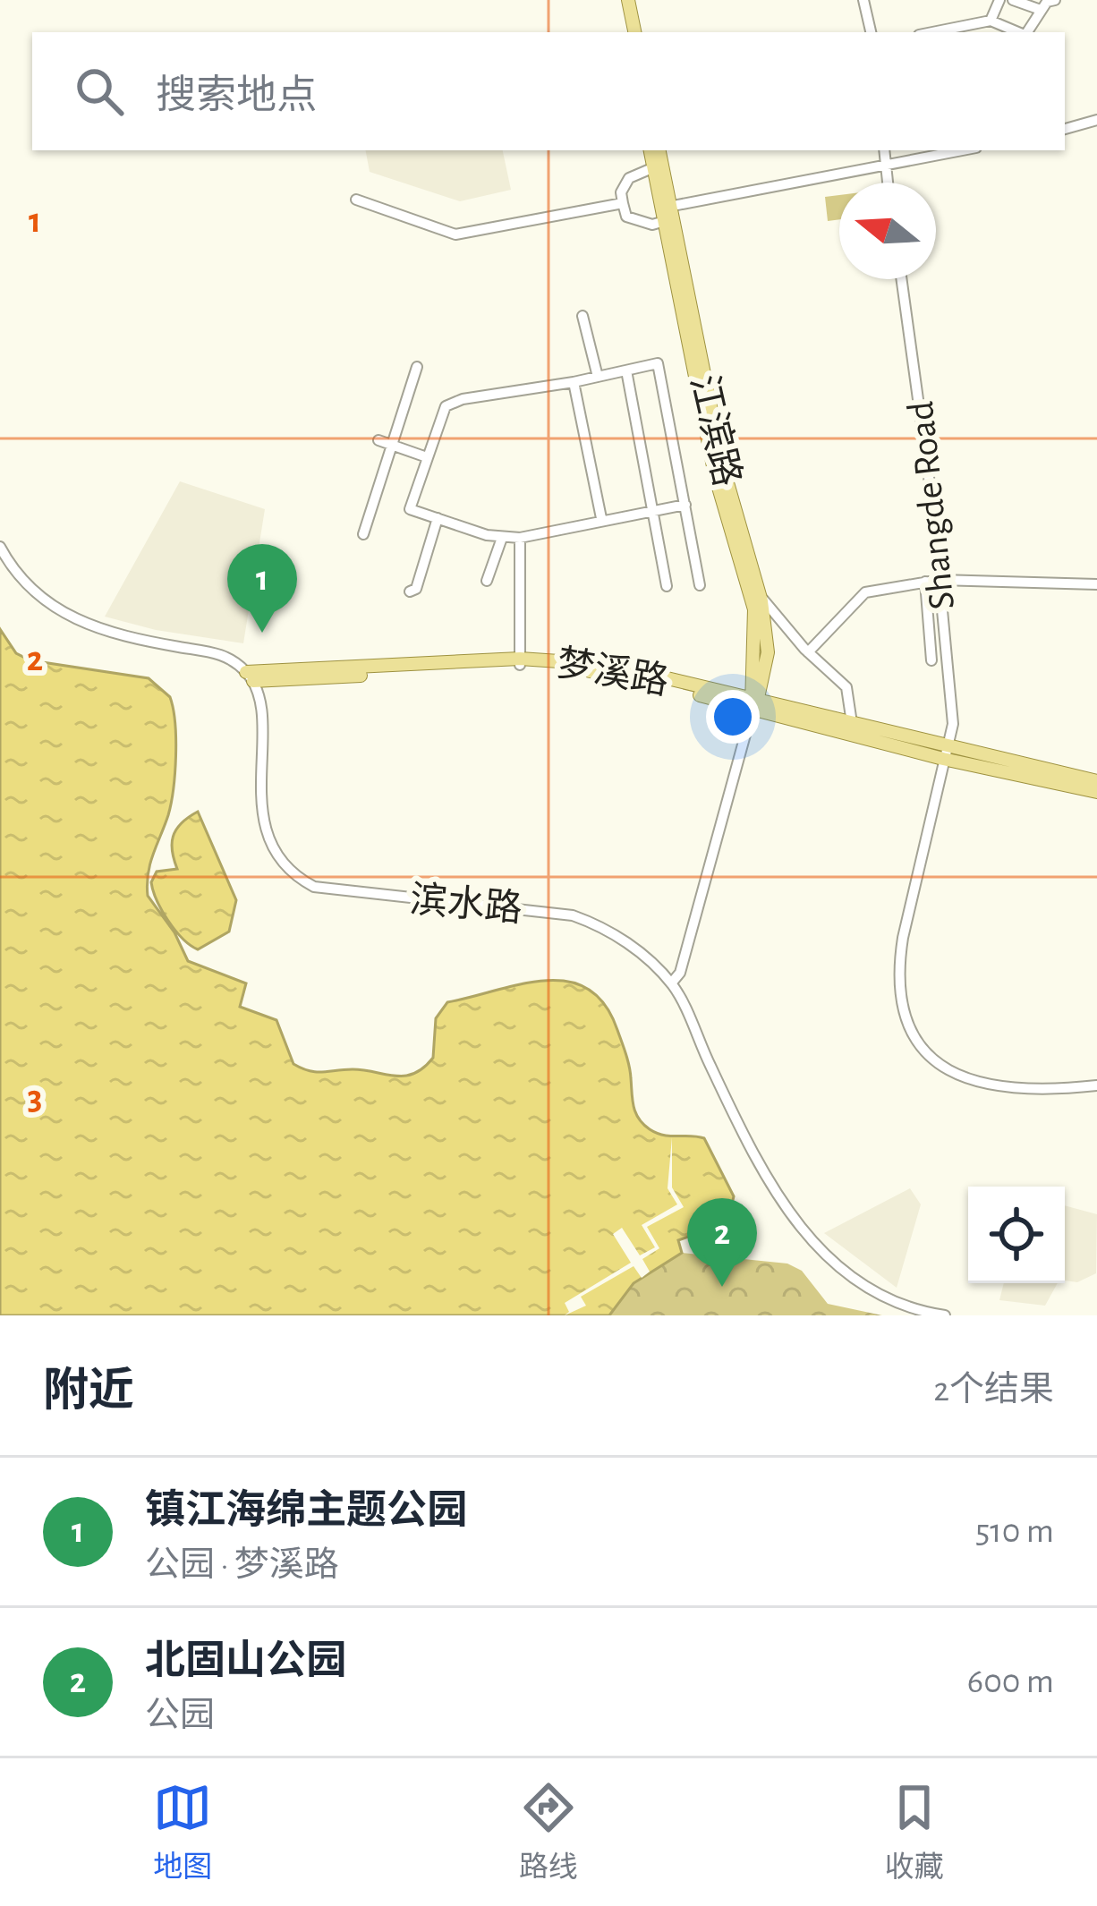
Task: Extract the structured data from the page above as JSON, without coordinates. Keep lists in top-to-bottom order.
{
  "streets": {
    "main road": ["江滨路", "梦溪路"],
    "street": ["Shangde Road", "滨水路"]
  },
  "crossings": [
    ["江滨路", "梦溪路"],
    ["江滨路", "滨水路"],
    ["Shangde Road", "梦溪路"],
    ["梦溪路", "滨水路"]
  ],
  "north": "left",
  "page": {
    "search": "搜索地点",
    "pins": ["1", "2"],
    "heading": ["附近", "2个结果"],
    "list": [
      {
        "mark": "1",
        "name": "镇江海绵主题公园",
        "note": "公园 · 梦溪路",
        "value": "510 m"
      },
      {
        "mark": "2",
        "name": "北固山公园",
        "note": "公园",
        "value": "600 m"
      }
    ],
    "nav": ["地图", "路线", "收藏"]
  },
  "grid": {
    "rows": ["1", "2", "3"]
  }
}
